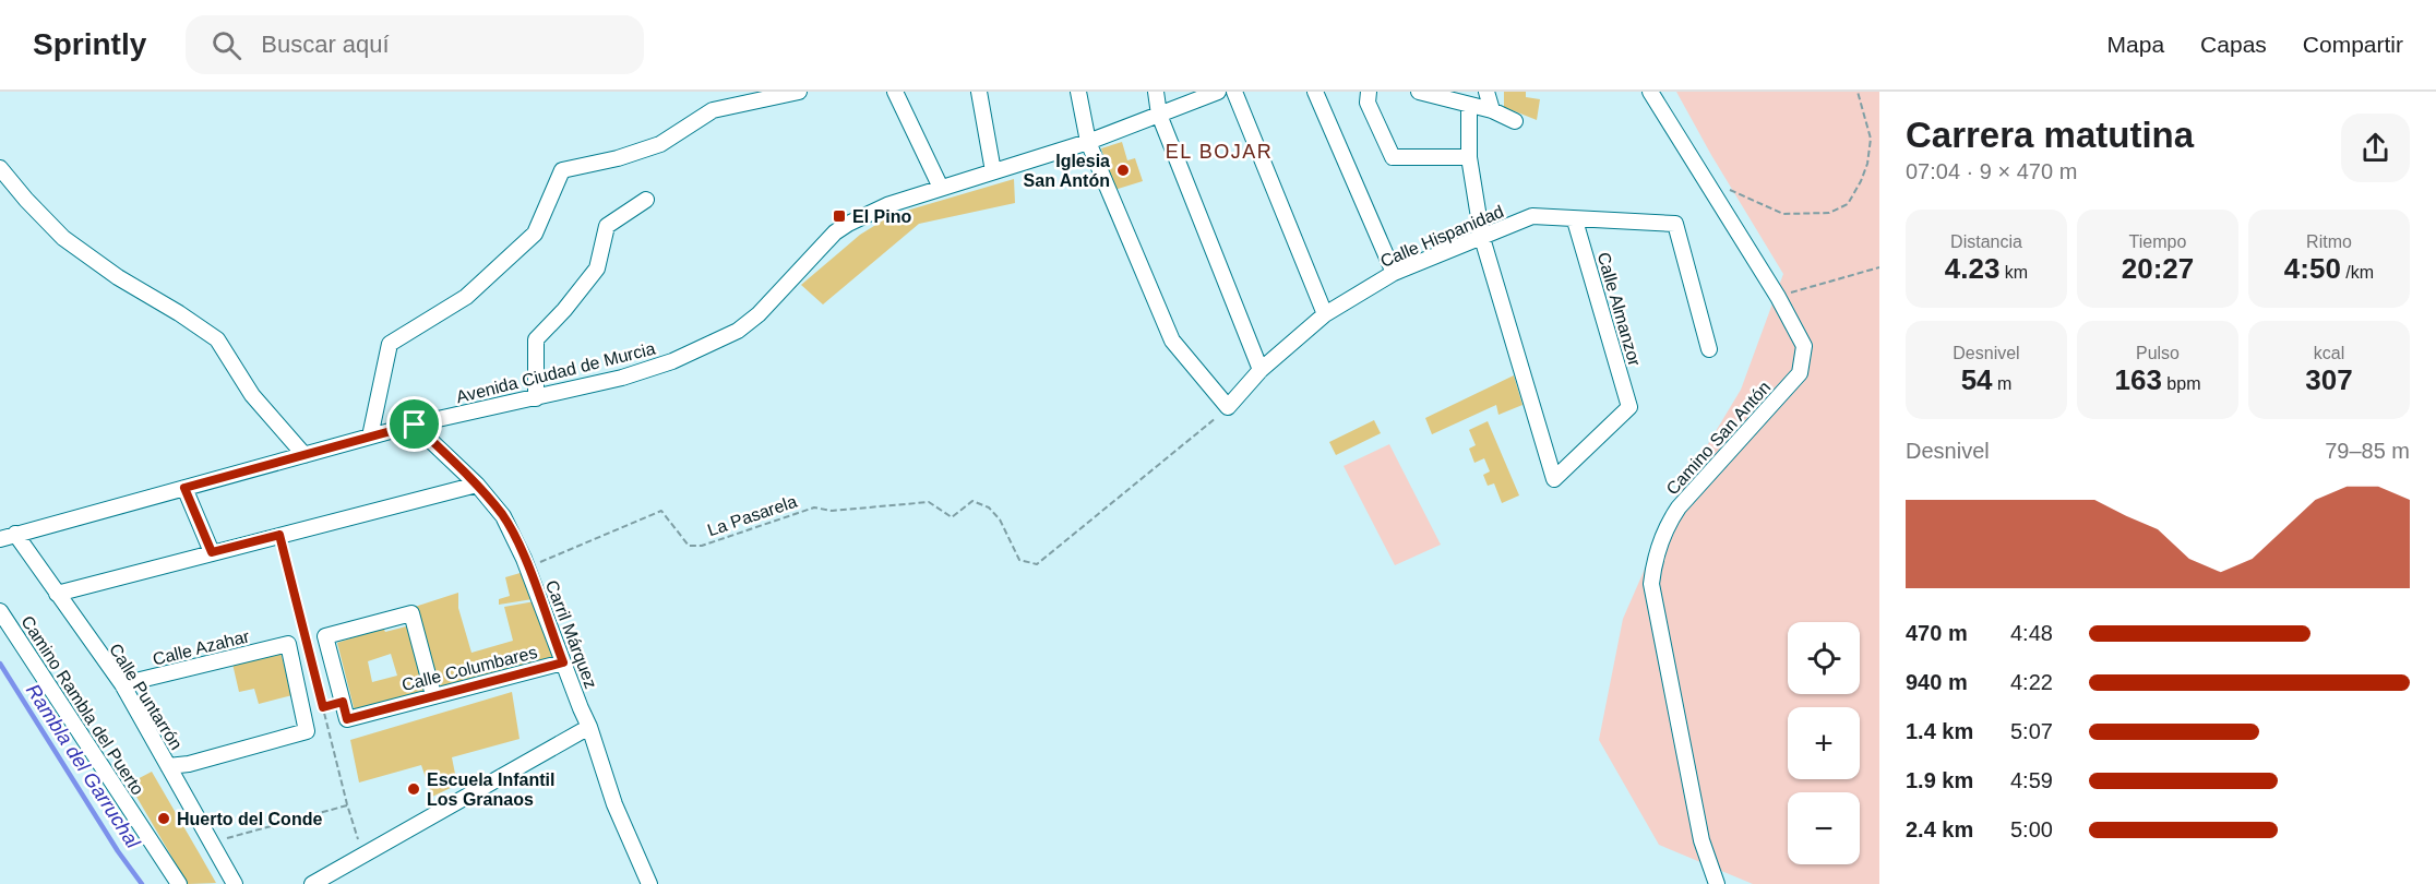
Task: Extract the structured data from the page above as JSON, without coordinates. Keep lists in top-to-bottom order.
{
  "streets": {
    "street": [
      "Calle Hispanidad",
      "Calle Almanzor",
      "Avenida Ciudad de Murcia",
      "Camino San Antón",
      "Carril Márquez",
      "Calle Azahar",
      "Calle Columbares",
      "Calle Puntarrón",
      "Camino Rambla del Puerto"
    ],
    "path": ["La Pasarela"]
  },
  "crossings": [
    ["Calle Hispanidad", "Calle Almanzor"],
    ["Calle Hispanidad", "La Pasarela"],
    ["Avenida Ciudad de Murcia", "Carril Márquez"],
    ["Avenida Ciudad de Murcia", "Calle Puntarrón"],
    ["La Pasarela", "Carril Márquez"],
    ["Carril Márquez", "Calle Columbares"],
    ["Calle Azahar", "Calle Puntarrón"]
  ],
  "districts": ["EL BOJAR"],
  "water": ["Rambla del Garruchal"],
  "places": {
    "other": ["Iglesia San Antón", "Escuela Infantil Los Granaos", "Huerto del Conde"],
    "transit": ["El Pino"]
  },
  "page": {
    "header": "Sprintly",
    "search": "Buscar aquí",
    "nav": ["Mapa", "Capas", "Compartir"],
    "heading": ["Carrera matutina", "07:04 · 9 × 470 m"],
    "stats": [
      ["Distancia", "4.23 km"],
      ["Tiempo", "20:27"],
      ["Ritmo", "4:50 /km"],
      ["Desnivel", "54 m"],
      ["Pulso", "163 bpm"],
      ["kcal", "307"]
    ],
    "chart": ["Desnivel", "79–85 m"],
    "list": [
      {
        "name": "470 m",
        "note": "4:48"
      },
      {
        "name": "940 m",
        "note": "4:22"
      },
      {
        "name": "1.4 km",
        "note": "5:07"
      },
      {
        "name": "1.9 km",
        "note": "4:59"
      },
      {
        "name": "2.4 km",
        "note": "5:00"
      }
    ],
    "map_buttons": ["+", "−"]
  }
}
